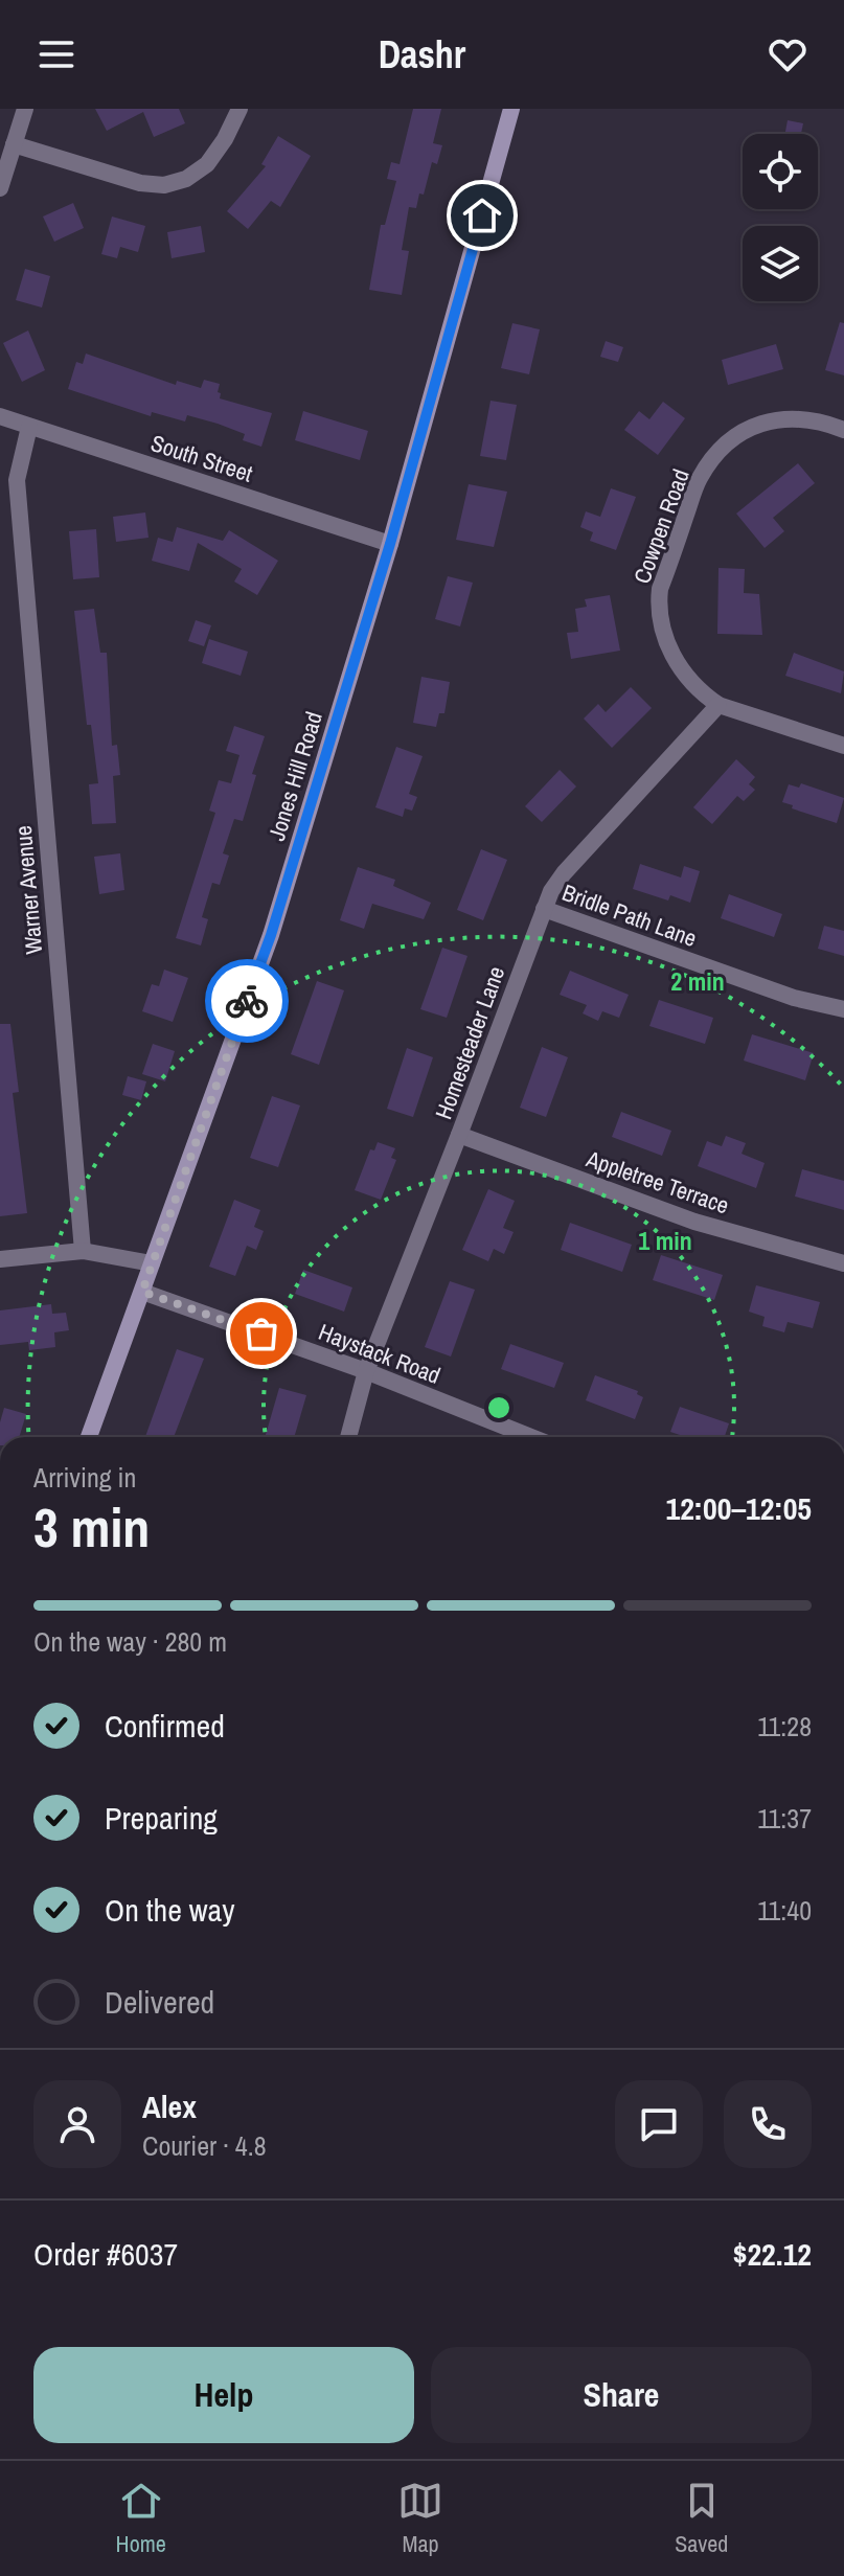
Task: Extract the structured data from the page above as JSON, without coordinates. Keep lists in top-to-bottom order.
{
  "streets": {
    "main road": ["Jones Hill Road"],
    "street": [
      "South Street",
      "Cowpen Road",
      "Warner Avenue",
      "Bridle Path Lane",
      "Homesteader Lane",
      "Appletree Terrace",
      "Haystack Road"
    ]
  },
  "crossings": [
    ["South Street", "Jones Hill Road"],
    ["South Street", "Warner Avenue"],
    ["Cowpen Road", "Homesteader Lane"],
    ["Jones Hill Road", "Haystack Road"],
    ["Bridle Path Lane", "Homesteader Lane"],
    ["Homesteader Lane", "Appletree Terrace"],
    ["Homesteader Lane", "Haystack Road"]
  ],
  "page": {
    "header": "Dashr",
    "heading": ["3 min", "Arriving in", "12:00–12:05"],
    "panel": [
      "Alex",
      "Courier · 4.8",
      "Order #6037",
      "$22.12"
    ],
    "bar": "On the way · 280 m",
    "list": [
      ["Confirmed", "11:28"],
      ["Preparing", "11:37"],
      ["On the way", "11:40"],
      "Delivered"
    ],
    "buttons": ["Help", "Share"],
    "tabs": ["Home", "Map", "Saved"]
  },
  "rings": ["2 min", "1 min"]
}
